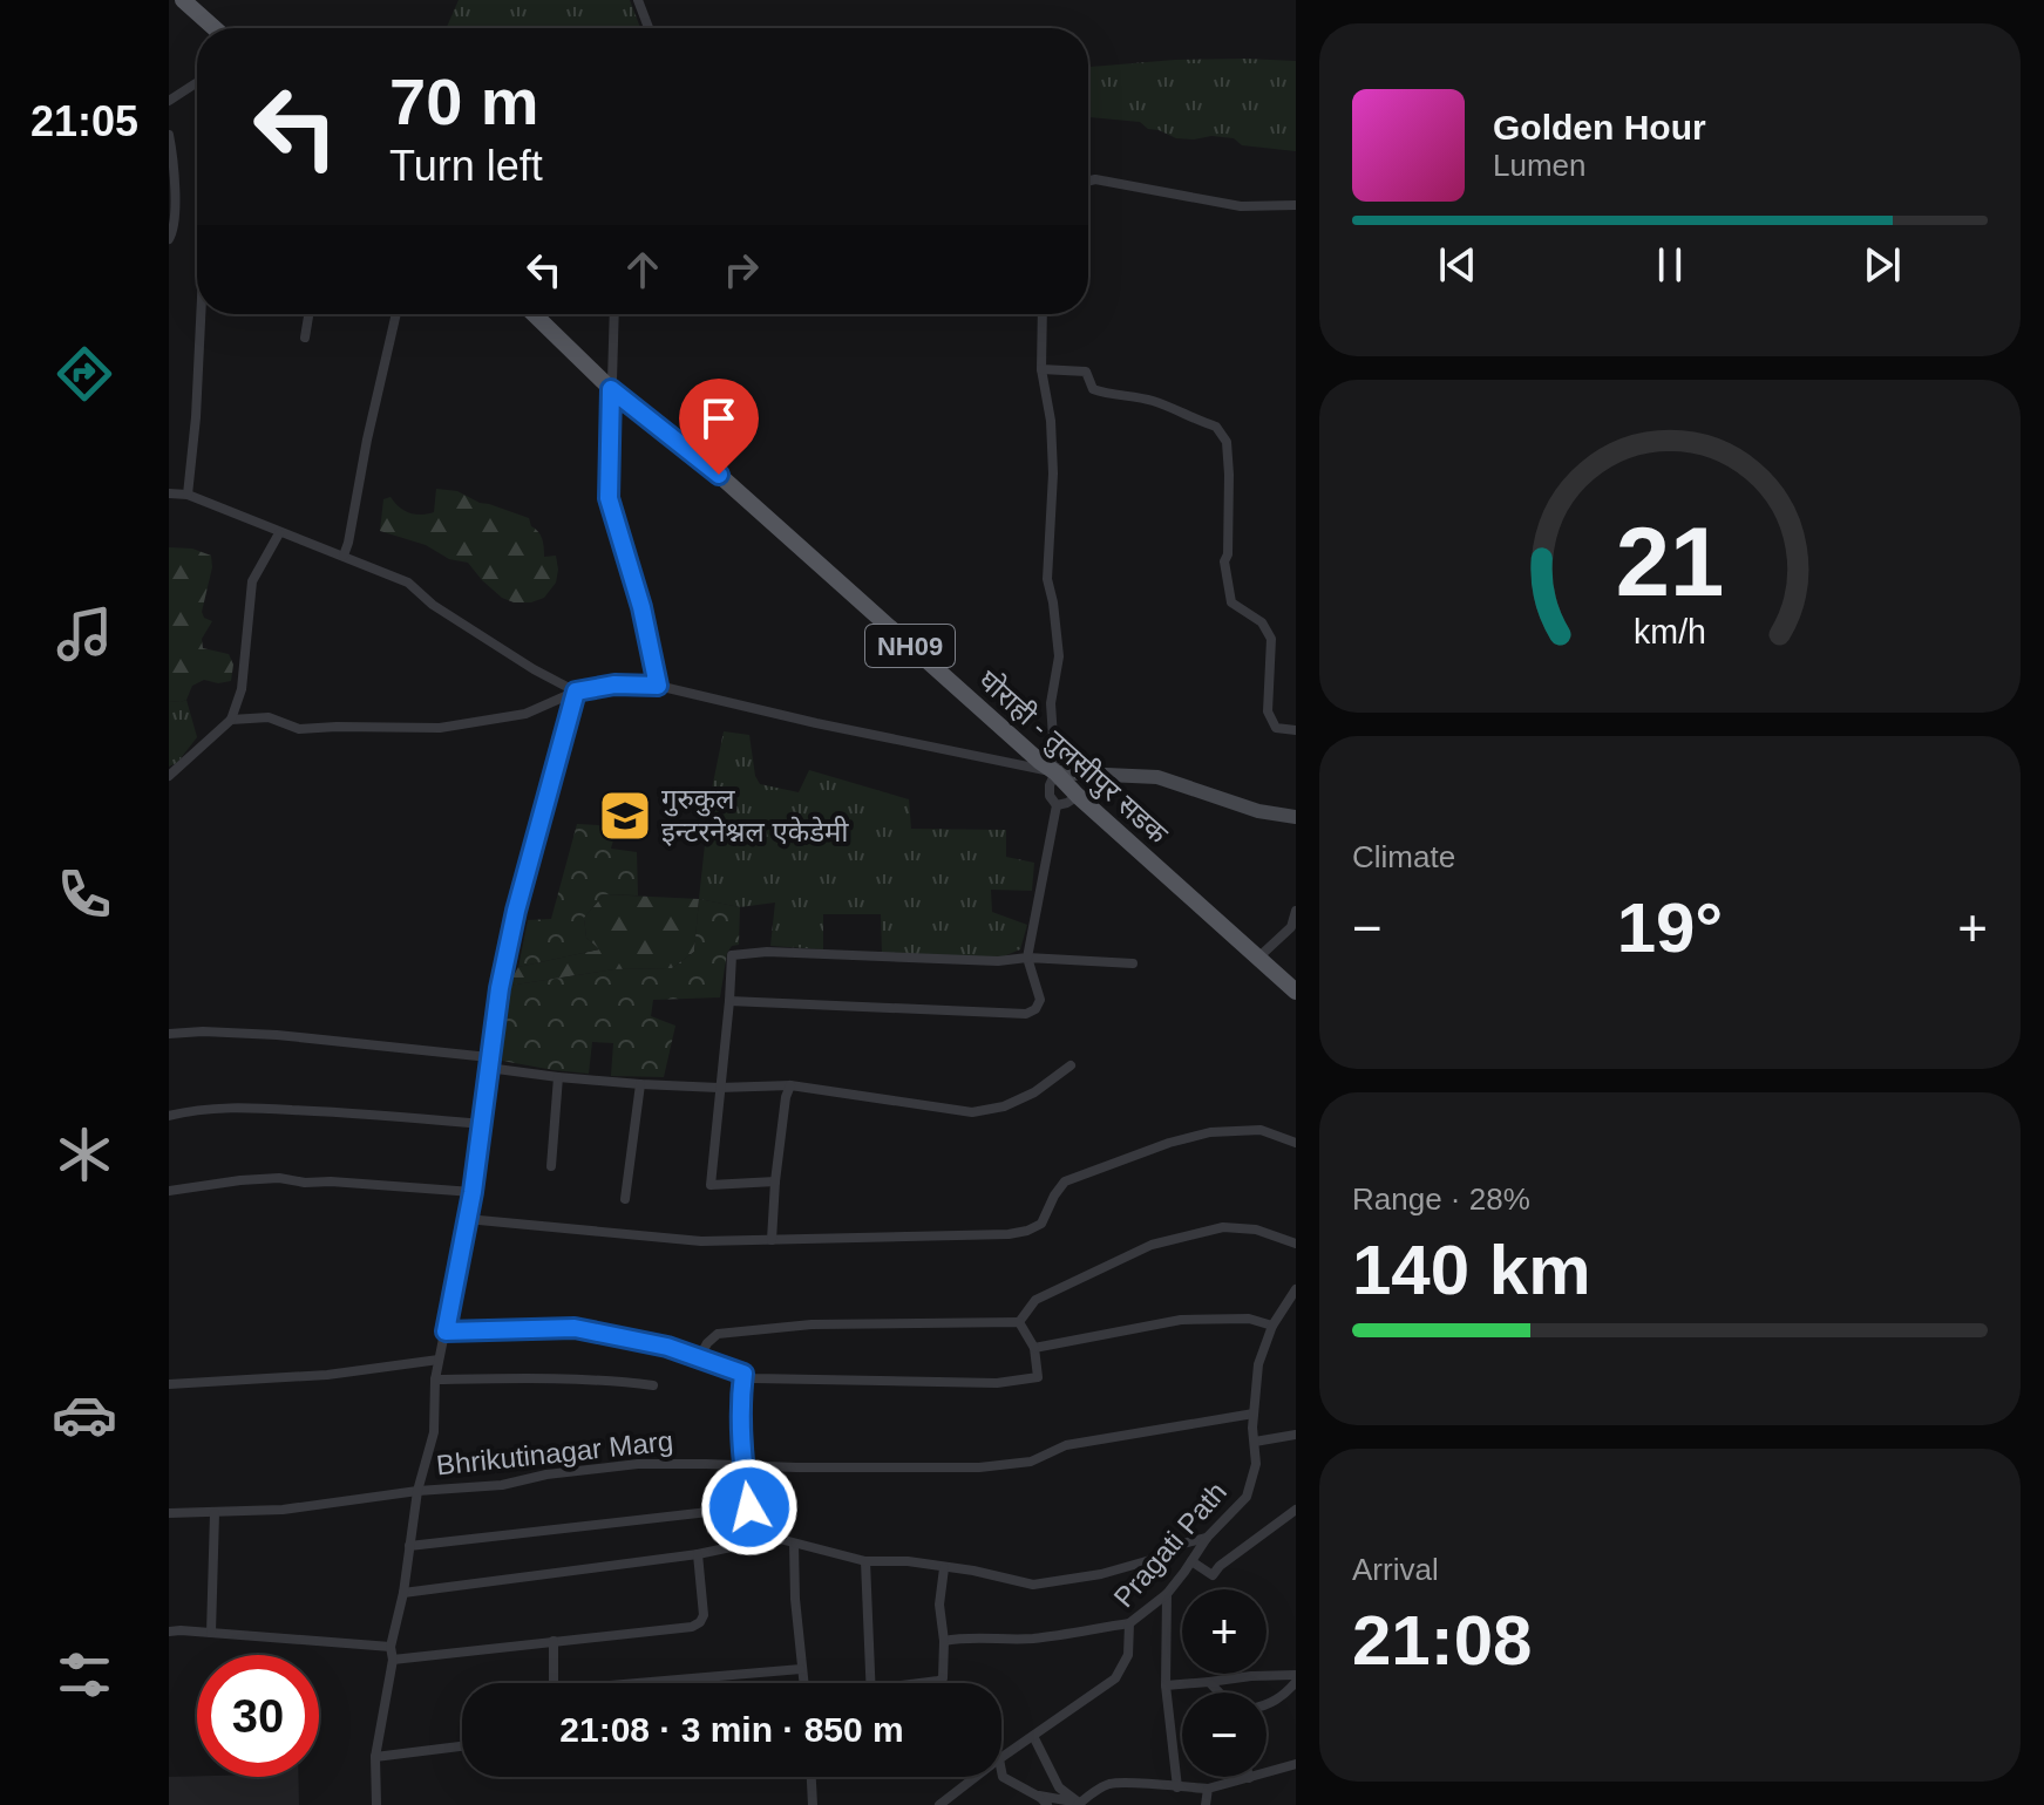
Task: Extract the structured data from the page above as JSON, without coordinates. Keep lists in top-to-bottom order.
{
  "streets": {
    "main road": ["NH09", "घोराही - तुलसीपुर सडक"],
    "street": ["Bhrikutinagar Marg", "Pragati Path"]
  },
  "crossings": [
    ["Bhrikutinagar Marg", "Pragati Path"]
  ],
  "places": {
    "school or university": ["गुरुकुल इन्टरनेश्नल एकेडेमी"]
  },
  "page": {
    "tabs": "21:05",
    "turn": ["70 m", "Turn left"],
    "song": ["Golden Hour", "Lumen"],
    "tile": [
      "Climate",
      ["Range · 28%", "140 km"],
      ["Arrival", "21:08"]
    ],
    "heat": ["−", "19°", "+"],
    "map_buttons": ["+", "−"],
    "limit": "30",
    "trip": "21:08 · 3 min · 850 m",
    "gauge": ["21", "km/h"]
  }
}
